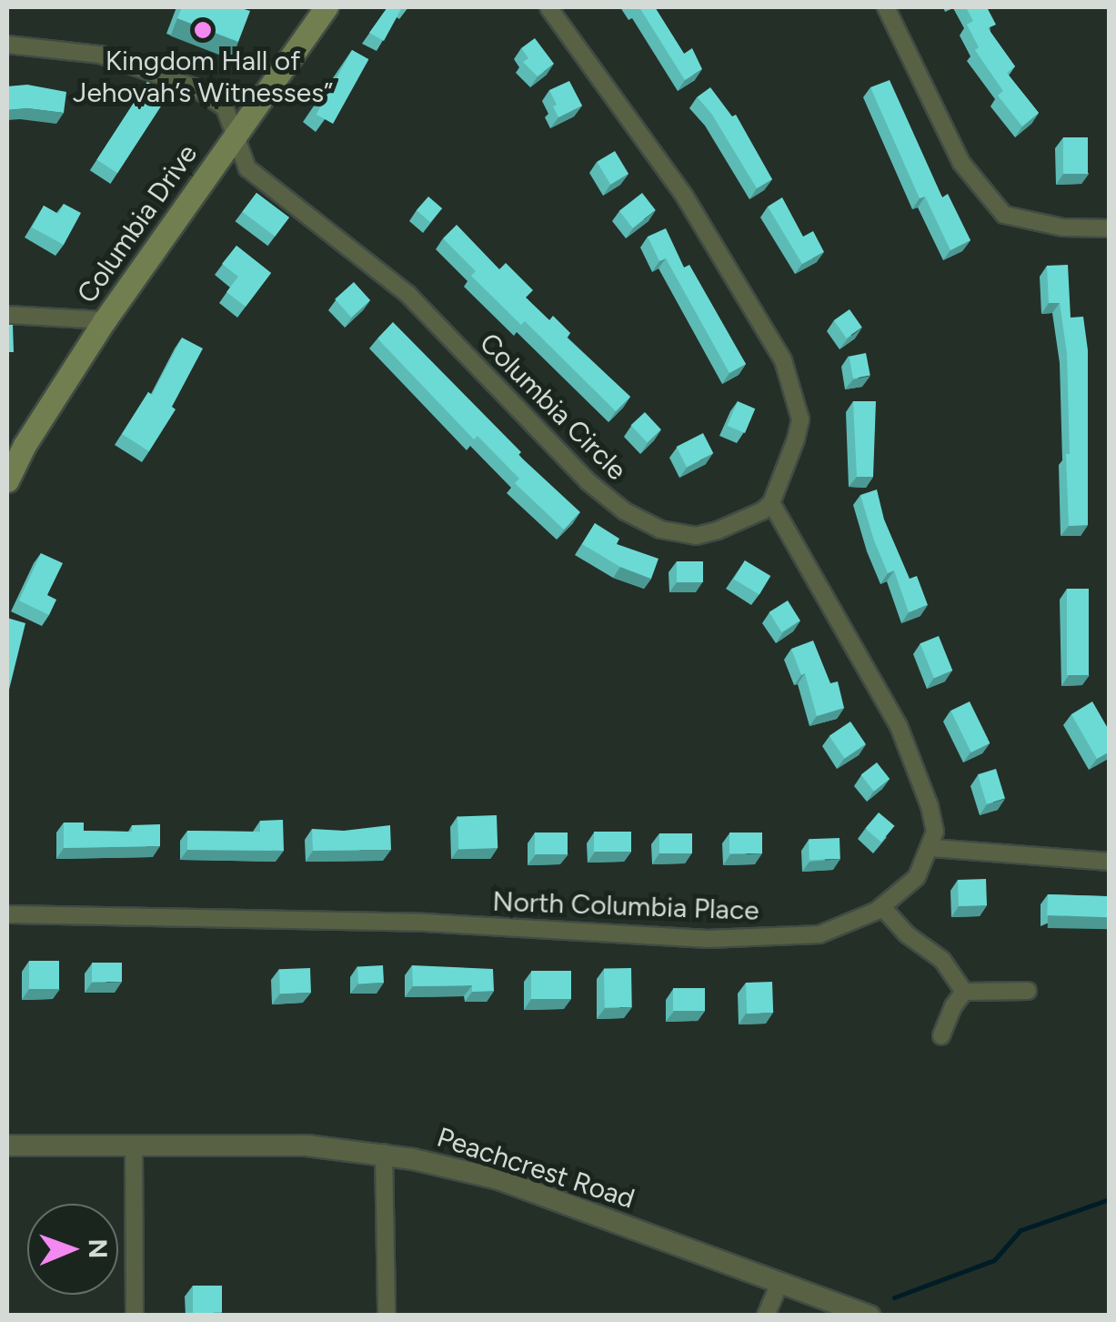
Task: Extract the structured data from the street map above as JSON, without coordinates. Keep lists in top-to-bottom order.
{
  "streets": {
    "main road": ["Columbia Drive"],
    "street": ["Columbia Circle", "North Columbia Place", "Peachcrest Road"]
  },
  "crossings": [
    ["Columbia Drive", "Columbia Circle"]
  ],
  "places": ["Kingdom Hall of Jehovah’s Witnesses”"],
  "north": "right"
}
